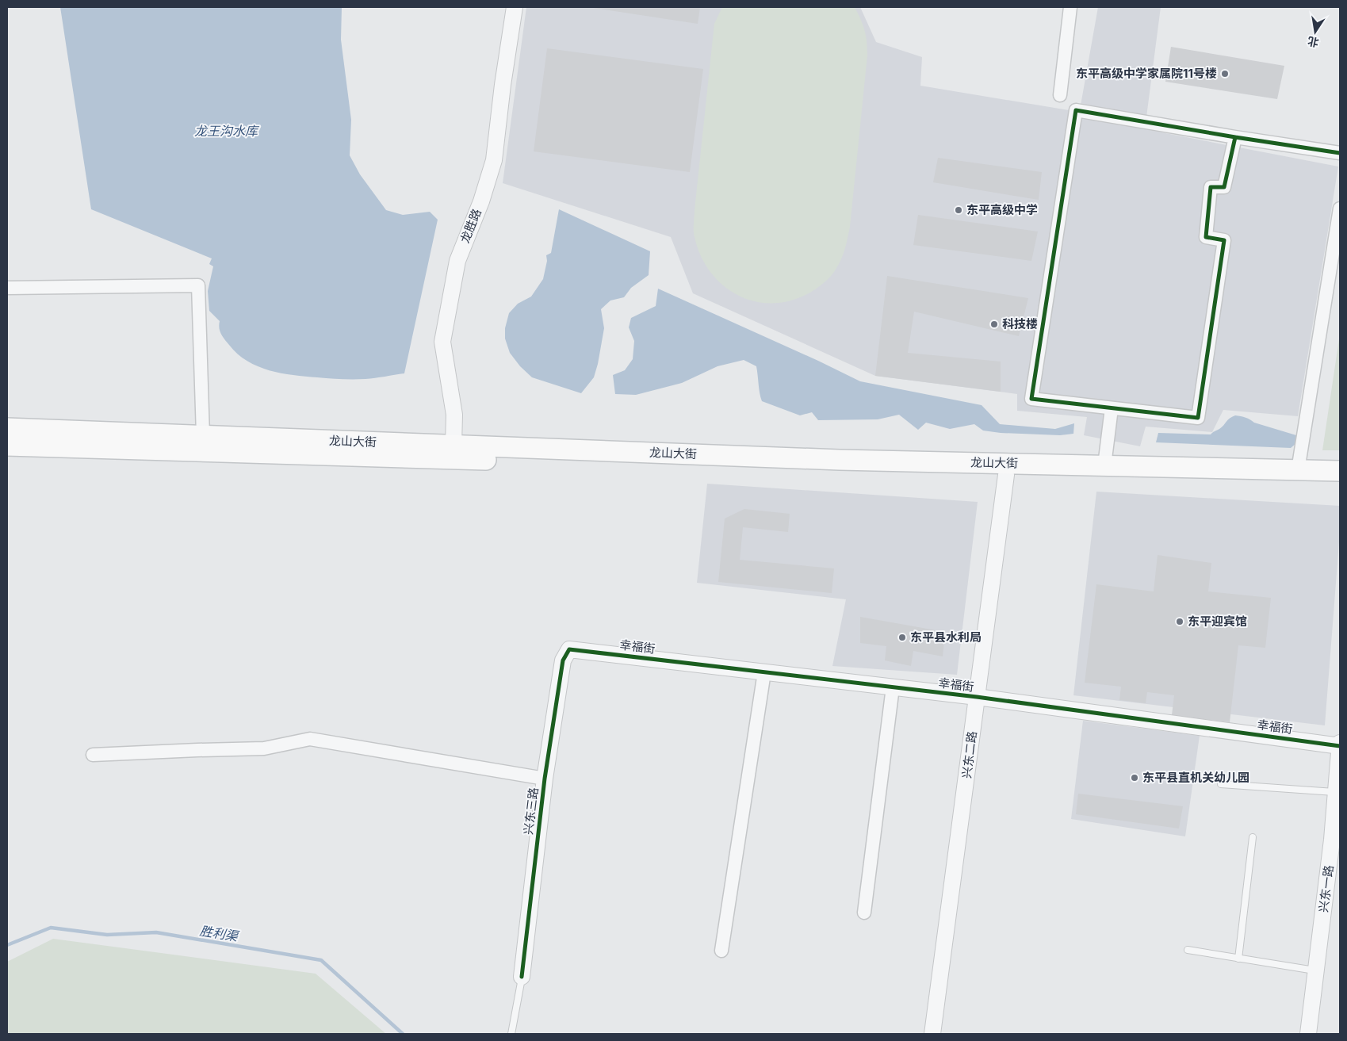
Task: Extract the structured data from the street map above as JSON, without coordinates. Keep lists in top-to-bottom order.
{
  "streets": {
    "main road": ["龙山大街"],
    "street": [
      "龙胜路",
      "幸福街",
      "兴东二路",
      "兴东三路",
      "兴东一路"
    ]
  },
  "crossings": [
    ["龙胜路", "龙山大街"],
    ["龙山大街", "兴东二路"],
    ["幸福街", "兴东二路"],
    ["幸福街", "兴东三路"],
    ["幸福街", "兴东一路"]
  ],
  "water": ["龙王沟水库", "胜利渠"],
  "places": [
    "东平高级中学家属院11号楼",
    "东平高级中学",
    "科技楼",
    "东平迎宾馆",
    "东平县水利局",
    "东平县直机关幼儿园"
  ],
  "north": "bottom"
}
